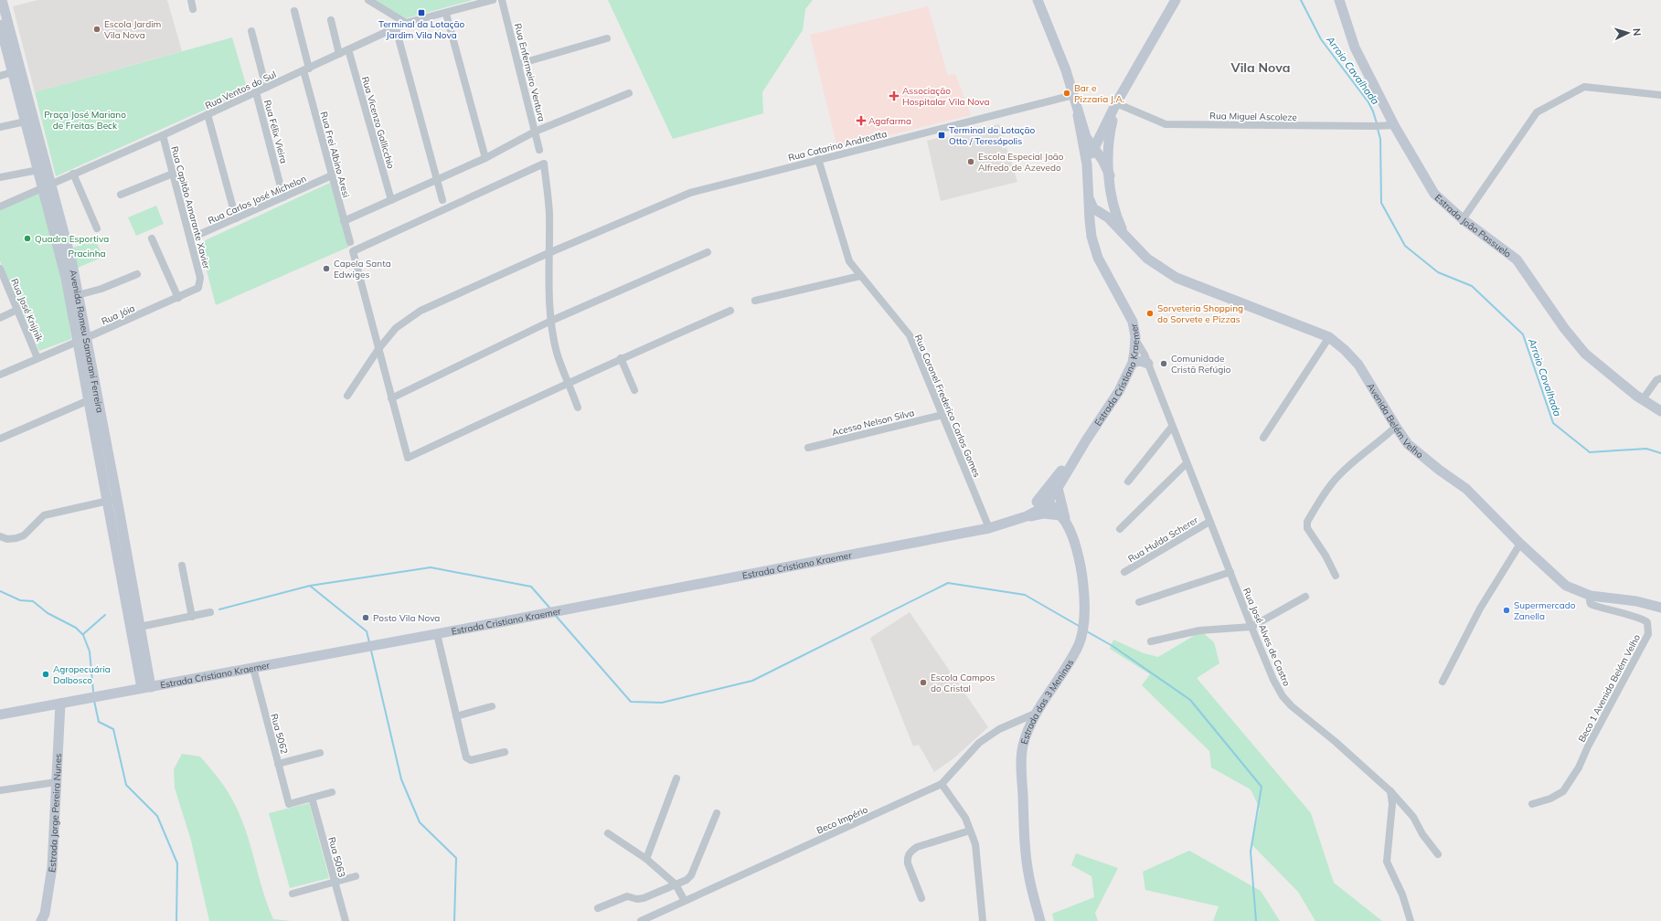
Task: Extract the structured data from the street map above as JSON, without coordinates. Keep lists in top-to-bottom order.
{
  "streets": {
    "main road": [
      "Estrada João Passuelo",
      "Avenida Romeu Samarani Ferreira",
      "Estrada Cristiano Kraemer",
      "Avenida Belém Velho",
      "Estrada das 3 Meninas",
      "Estrada Jorge Pereira Nunes"
    ],
    "street": [
      "Rua Enfermeiro Ventura",
      "Rua Ventos do Sul",
      "Rua Miguel Ascoleze",
      "Rua Vicenzo Gallicchio",
      "Rua Félix Vieira",
      "Rua Catarino Andreatta",
      "Rua Frei Albino Aresi",
      "Rua Carlos José Michelon",
      "Rua Capitão Amarante Xavier",
      "Rua José Knijnik",
      "Rua Jóia",
      "Rua Coronel Frederico Carlos Gomes",
      "Acesso Nelson Silva",
      "Rua Hulda Scherer",
      "Rua José Alves de Castro",
      "Beco 1 Avenida Belém Velho",
      "Rua 5062",
      "Beco Império",
      "Rua 5063"
    ]
  },
  "crossings": [
    ["Rua Ventos do Sul", "Rua Vicenzo Gallicchio"],
    ["Rua Ventos do Sul", "Rua Félix Vieira"],
    ["Rua Ventos do Sul", "Rua Frei Albino Aresi"],
    ["Rua Ventos do Sul", "Rua Capitão Amarante Xavier"],
    ["Rua Ventos do Sul", "Avenida Romeu Samarani Ferreira"],
    ["Rua Miguel Ascoleze", "Estrada João Passuelo"],
    ["Rua Félix Vieira", "Rua Carlos José Michelon"],
    ["Rua Catarino Andreatta", "Rua Coronel Frederico Carlos Gomes"],
    ["Rua Frei Albino Aresi", "Rua Carlos José Michelon"],
    ["Rua Carlos José Michelon", "Rua Capitão Amarante Xavier"],
    ["Rua Capitão Amarante Xavier", "Rua Jóia"],
    ["Rua José Knijnik", "Rua Jóia"],
    ["Rua Jóia", "Avenida Romeu Samarani Ferreira"],
    ["Avenida Romeu Samarani Ferreira", "Estrada Cristiano Kraemer"],
    ["Estrada Cristiano Kraemer", "Rua Coronel Frederico Carlos Gomes"],
    ["Estrada Cristiano Kraemer", "Avenida Belém Velho"],
    ["Estrada Cristiano Kraemer", "Rua José Alves de Castro"],
    ["Estrada Cristiano Kraemer", "Estrada das 3 Meninas"],
    ["Estrada Cristiano Kraemer", "Rua 5062"],
    ["Estrada Cristiano Kraemer", "Estrada Jorge Pereira Nunes"],
    ["Rua Coronel Frederico Carlos Gomes", "Acesso Nelson Silva"],
    ["Avenida Belém Velho", "Beco 1 Avenida Belém Velho"],
    ["Rua Hulda Scherer", "Rua José Alves de Castro"],
    ["Estrada das 3 Meninas", "Beco Império"],
    ["Rua 5062", "Rua 5063"]
  ],
  "districts": ["Vila Nova"],
  "water": ["Arroio Cavalhada"],
  "parks": ["Praça José Mariano de Freitas Beck", "Pracinha"],
  "places": {
    "transit": ["Terminal da Lotação Jardim Vila Nova", "Terminal da Lotação Otto / Teresópolis"],
    "other": [
      "Escola Jardim Vila Nova",
      "Bar e Pizzaria J.A.",
      "Escola Especial João Alfredo de Azevedo",
      "Quadra Esportiva",
      "Capela Santa Edwiges",
      "Sorveteria Shopping do Sorvete e Pizzas",
      "Comunidade Cristã Refúgio",
      "Supermercado Zanella",
      "Posto Vila Nova",
      "Agropecuária Dalbosco",
      "Escola Campos do Cristal"
    ],
    "health": ["Associação Hospitalar Vila Nova", "Agafarma"]
  },
  "north": "right"
}
